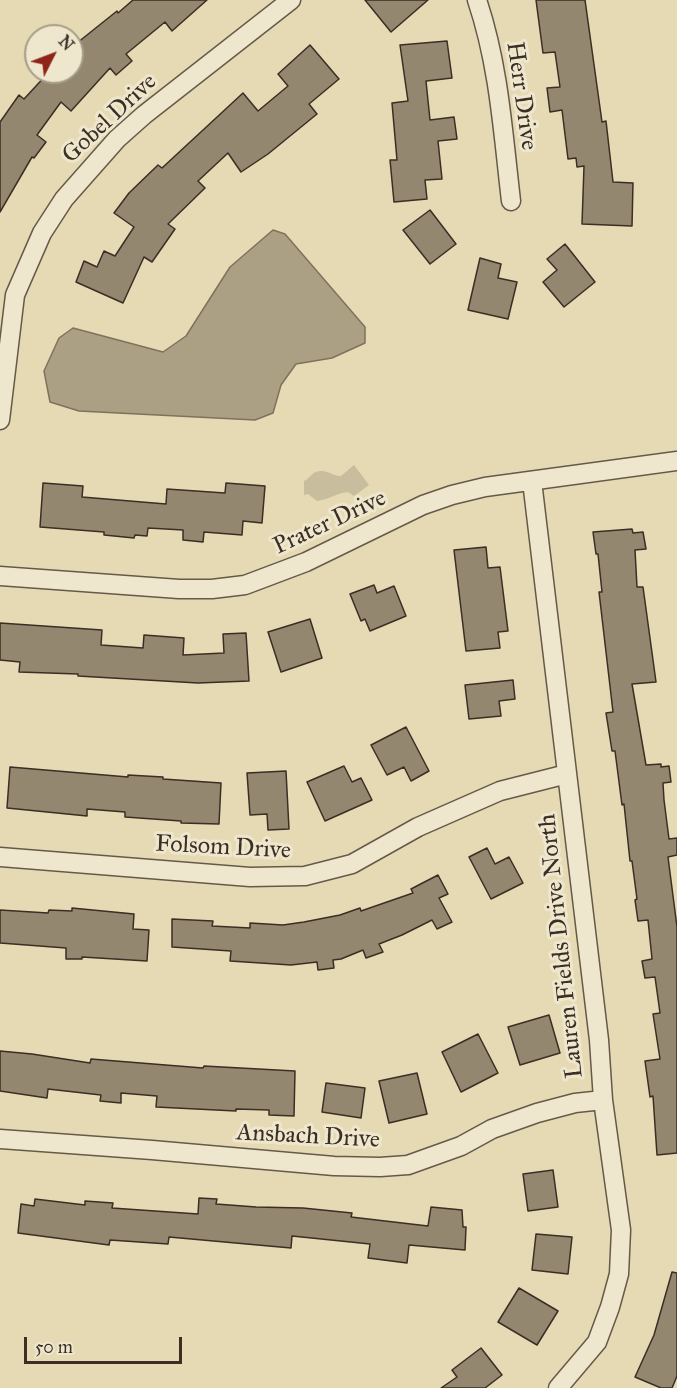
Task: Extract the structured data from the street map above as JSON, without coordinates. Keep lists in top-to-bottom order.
{
  "streets": {
    "street": [
      "Herr Drive",
      "Gobel Drive",
      "Prater Drive",
      "Folsom Drive",
      "Lauren Fields Drive North",
      "Ansbach Drive"
    ]
  },
  "crossings": [
    ["Prater Drive", "Lauren Fields Drive North"],
    ["Folsom Drive", "Lauren Fields Drive North"],
    ["Lauren Fields Drive North", "Ansbach Drive"]
  ],
  "scale_bar": "50 m",
  "north": "top right"
}
